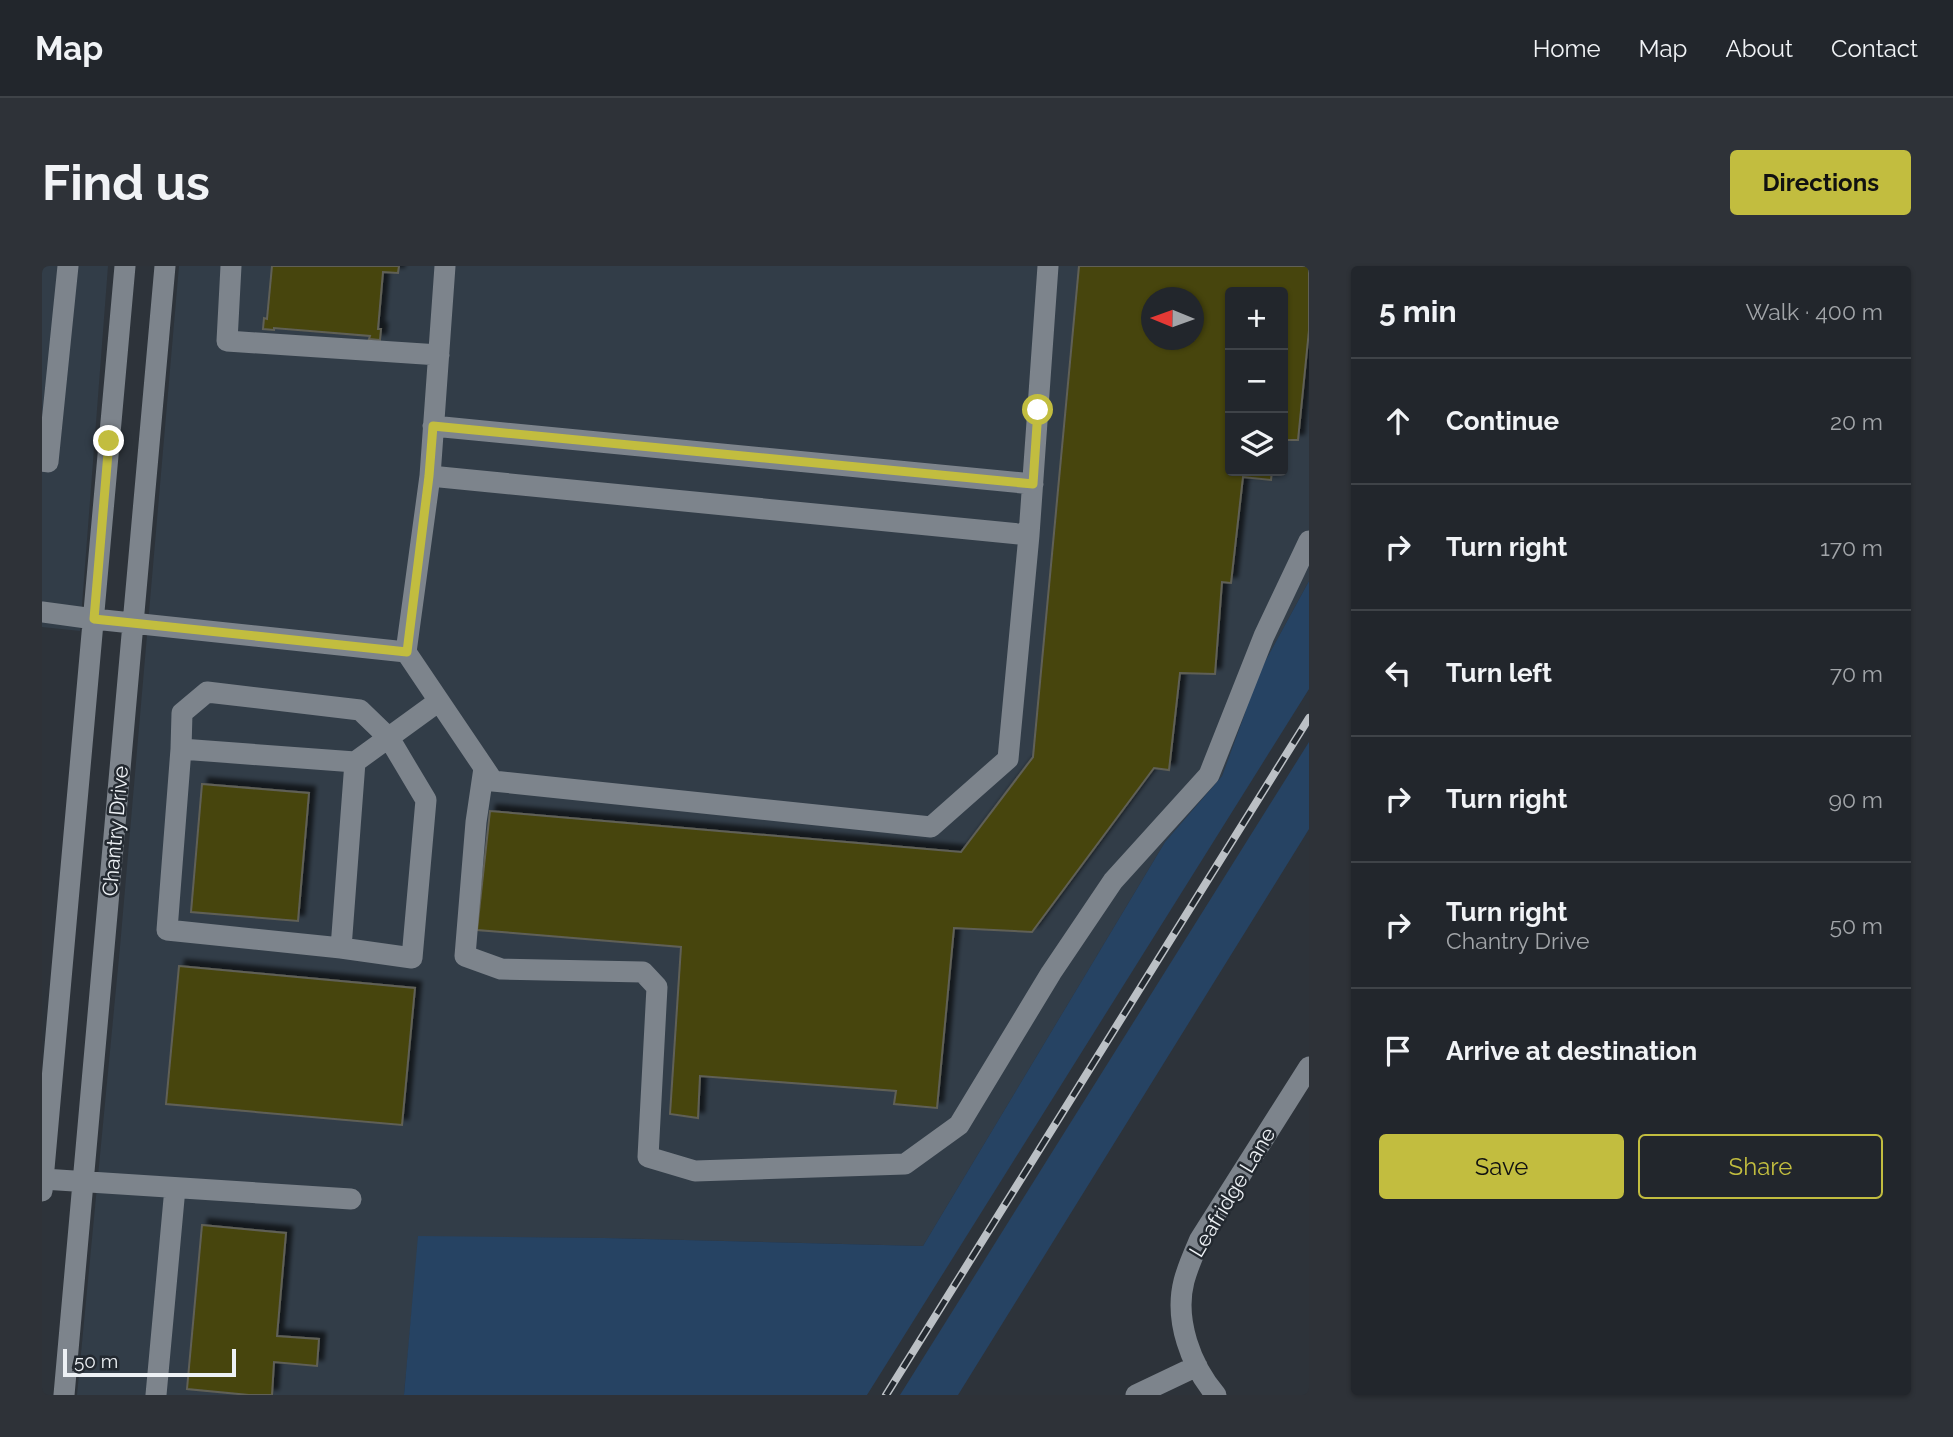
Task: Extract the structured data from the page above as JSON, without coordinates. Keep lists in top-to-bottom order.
{
  "streets": {
    "street": ["Chantry Drive", "Leafridge Lane"]
  },
  "scale_bar": "50 m",
  "north": "left",
  "page": {
    "header": "Map",
    "nav": [
      "Home",
      "Map",
      "About",
      "Contact"
    ],
    "buttons": [
      "Directions",
      ["Save", "Share"]
    ],
    "title": "Find us",
    "heading": ["5 min", "Walk · 400 m"],
    "map_buttons": ["+", "−"],
    "list": [
      ["Continue", "20 m"],
      ["Turn right", "170 m"],
      ["Turn left", "70 m"],
      ["Turn right", "90 m"],
      ["Turn right", "Chantry Drive", "50 m"],
      "Arrive at destination"
    ],
    "scale": "50 m"
  }
}
